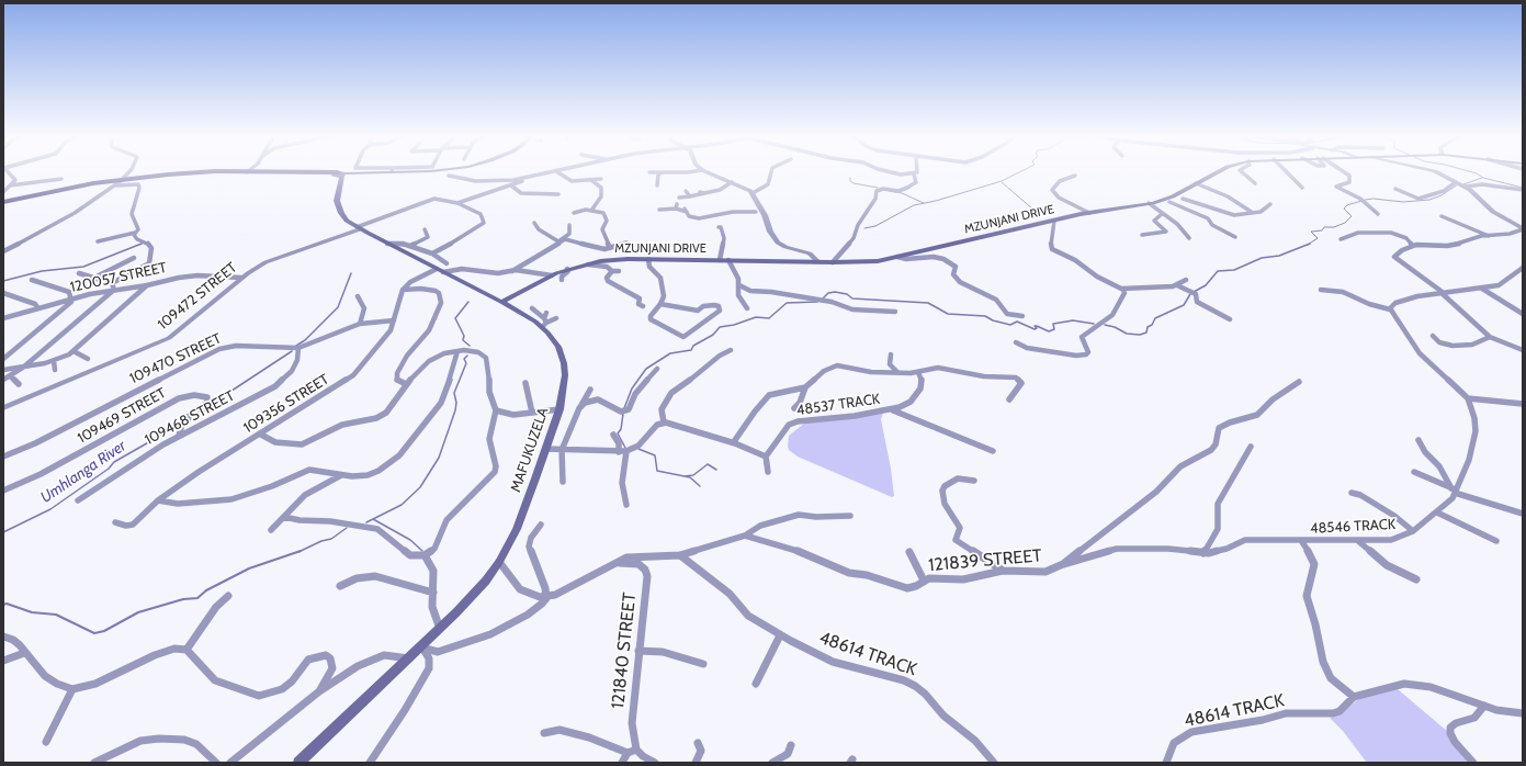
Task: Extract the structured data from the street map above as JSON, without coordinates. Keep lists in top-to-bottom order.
{
  "streets": {
    "main road": ["MZUNJANI DRIVE", "MAFUKUZELA"],
    "street": [
      "120057 STREET",
      "109472 STREET",
      "109470 STREET",
      "109356 STREET",
      "48537 TRACK",
      "109469 STREET",
      "109468 STREET",
      "48546 TRACK",
      "121839 STREET",
      "121840 STREET",
      "48614 TRACK"
    ]
  },
  "crossings": [
    ["MZUNJANI DRIVE", "MAFUKUZELA"],
    ["120057 STREET", "109472 STREET"],
    ["109472 STREET", "MAFUKUZELA"],
    ["109470 STREET", "109356 STREET"],
    ["109470 STREET", "109468 STREET"],
    ["109469 STREET", "109468 STREET"],
    ["48546 TRACK", "121839 STREET"]
  ],
  "water": ["Umhlanga River"]
}
